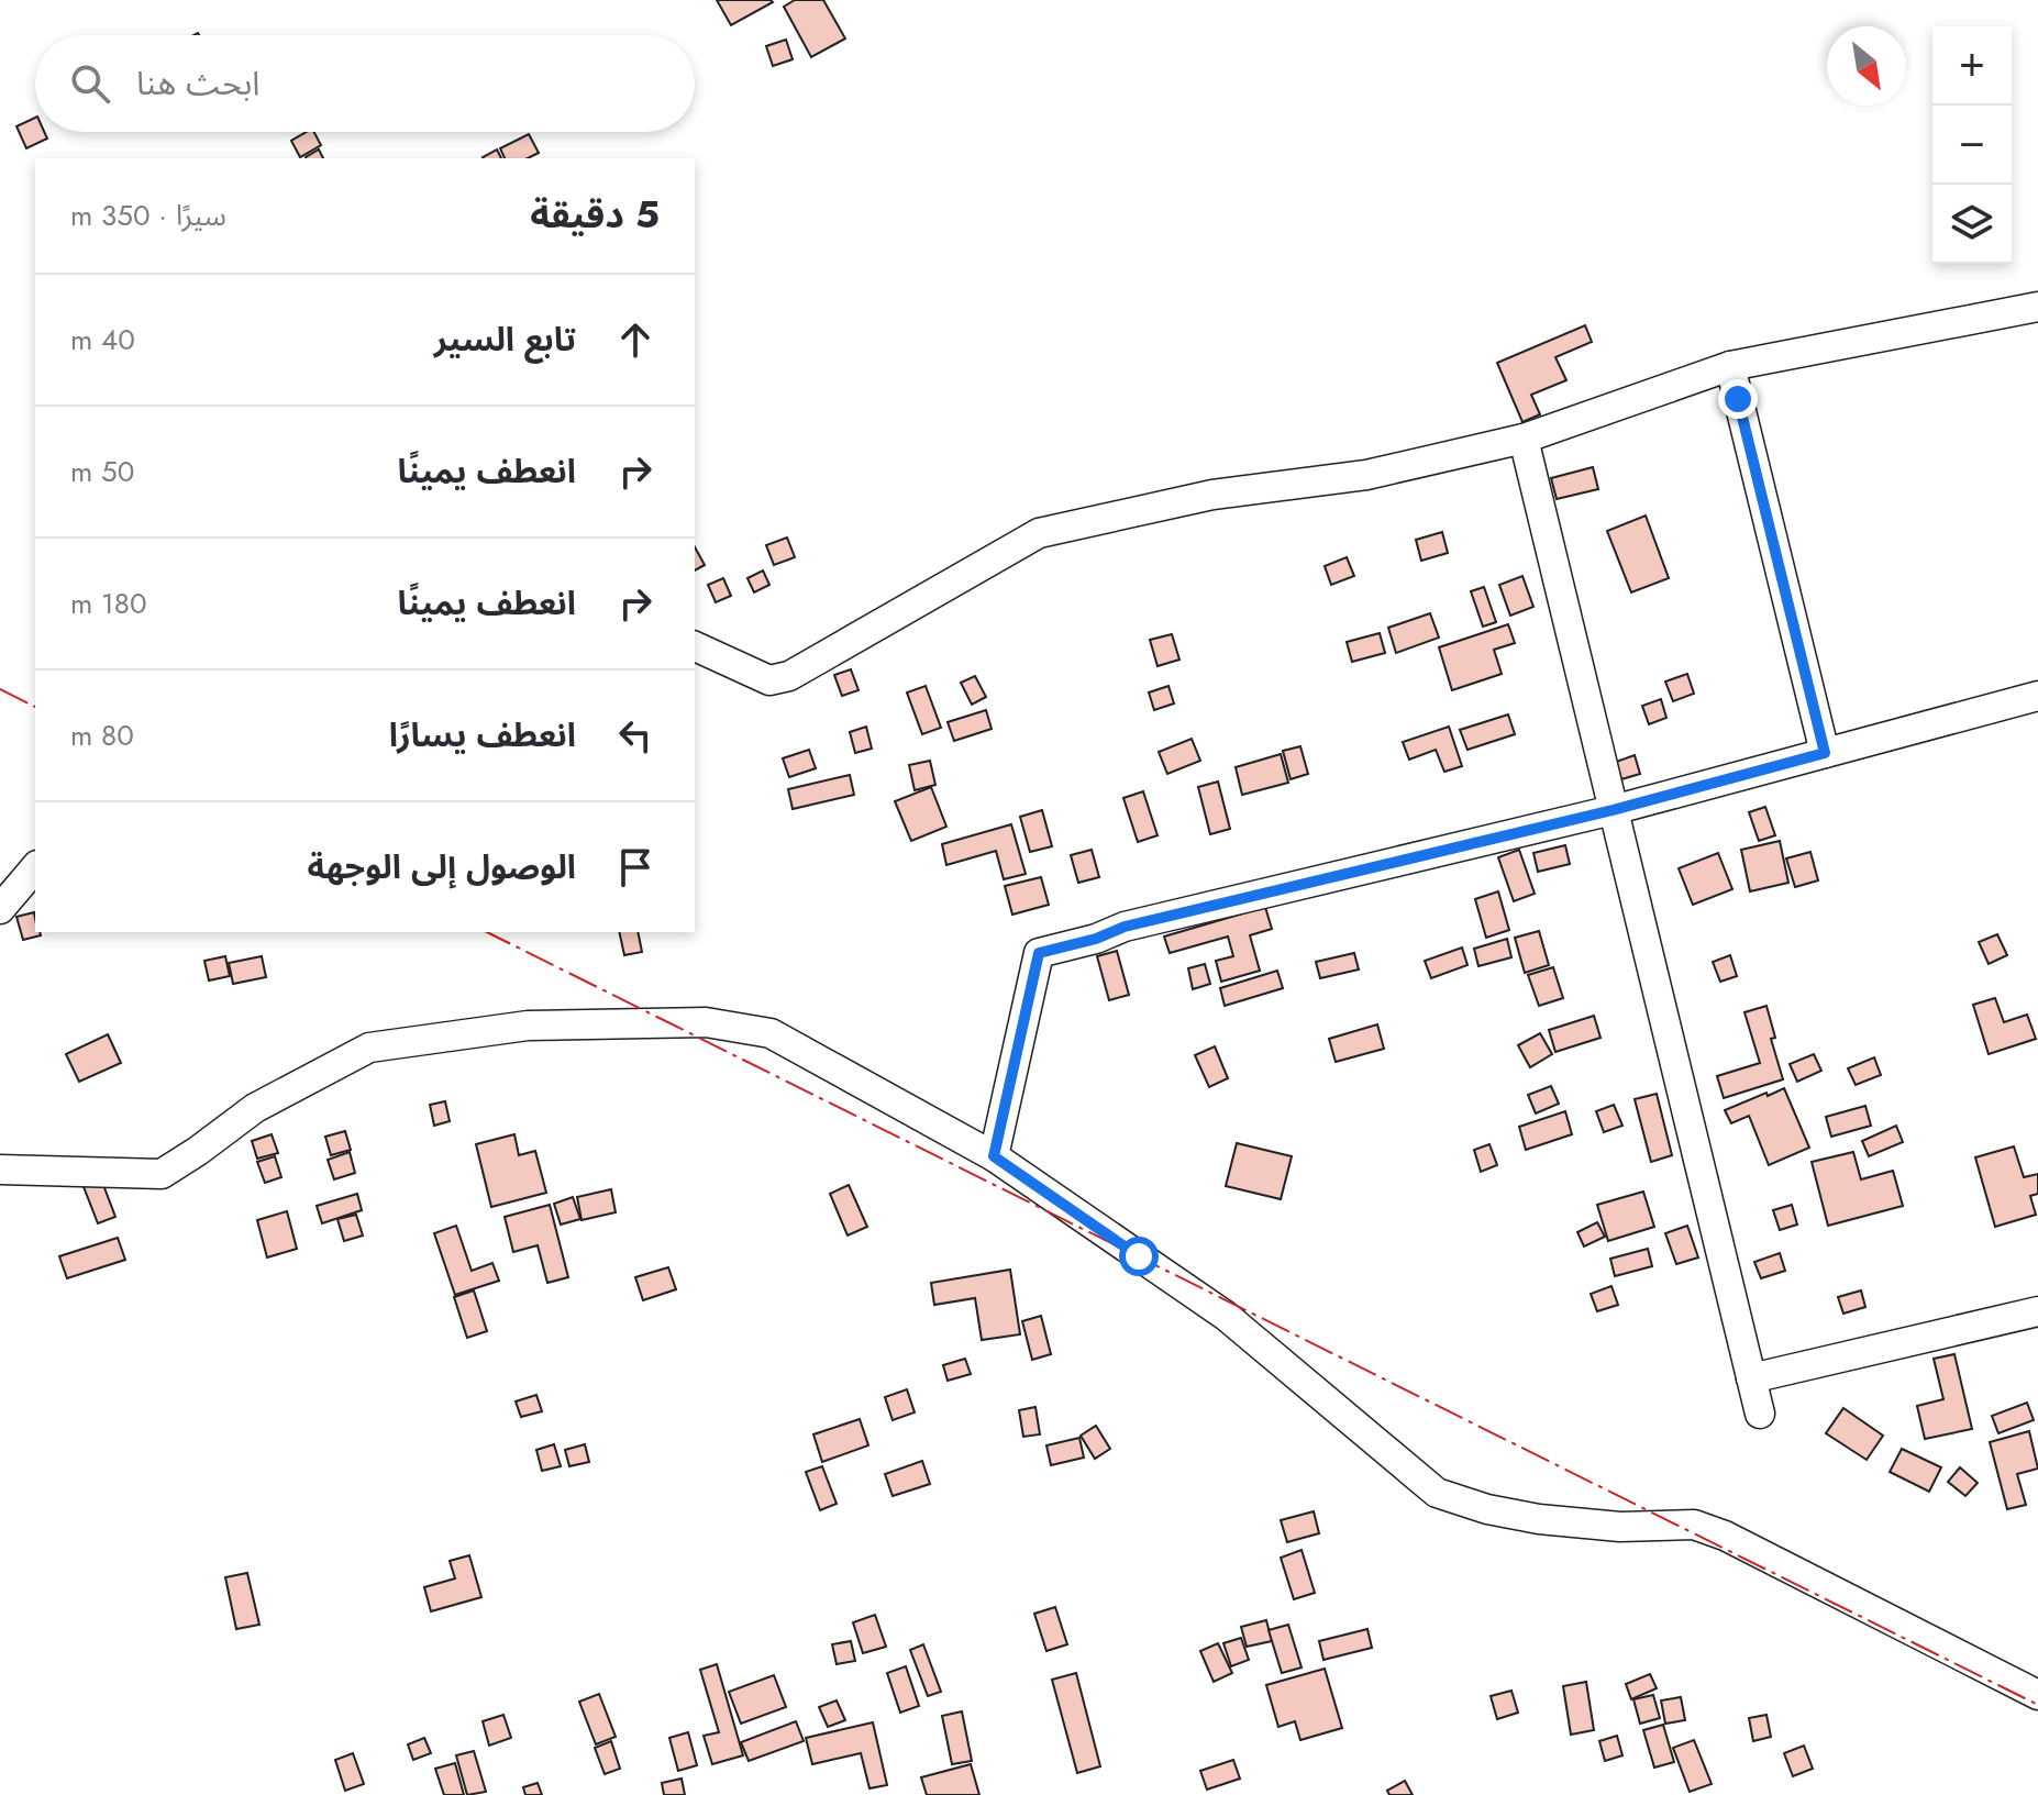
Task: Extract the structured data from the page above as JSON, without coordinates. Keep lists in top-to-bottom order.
{
  "north": "bottom right",
  "page": {
    "map_buttons": ["+", "−"],
    "search": "ابحث هنا",
    "heading": ["5 دقيقة", "سيرًا · 350 m"],
    "list": [
      ["تابع السير", "40 m"],
      ["انعطف يمينًا", "50 m"],
      ["انعطف يمينًا", "180 m"],
      ["انعطف يسارًا", "80 m"],
      "الوصول إلى الوجهة"
    ]
  }
}
